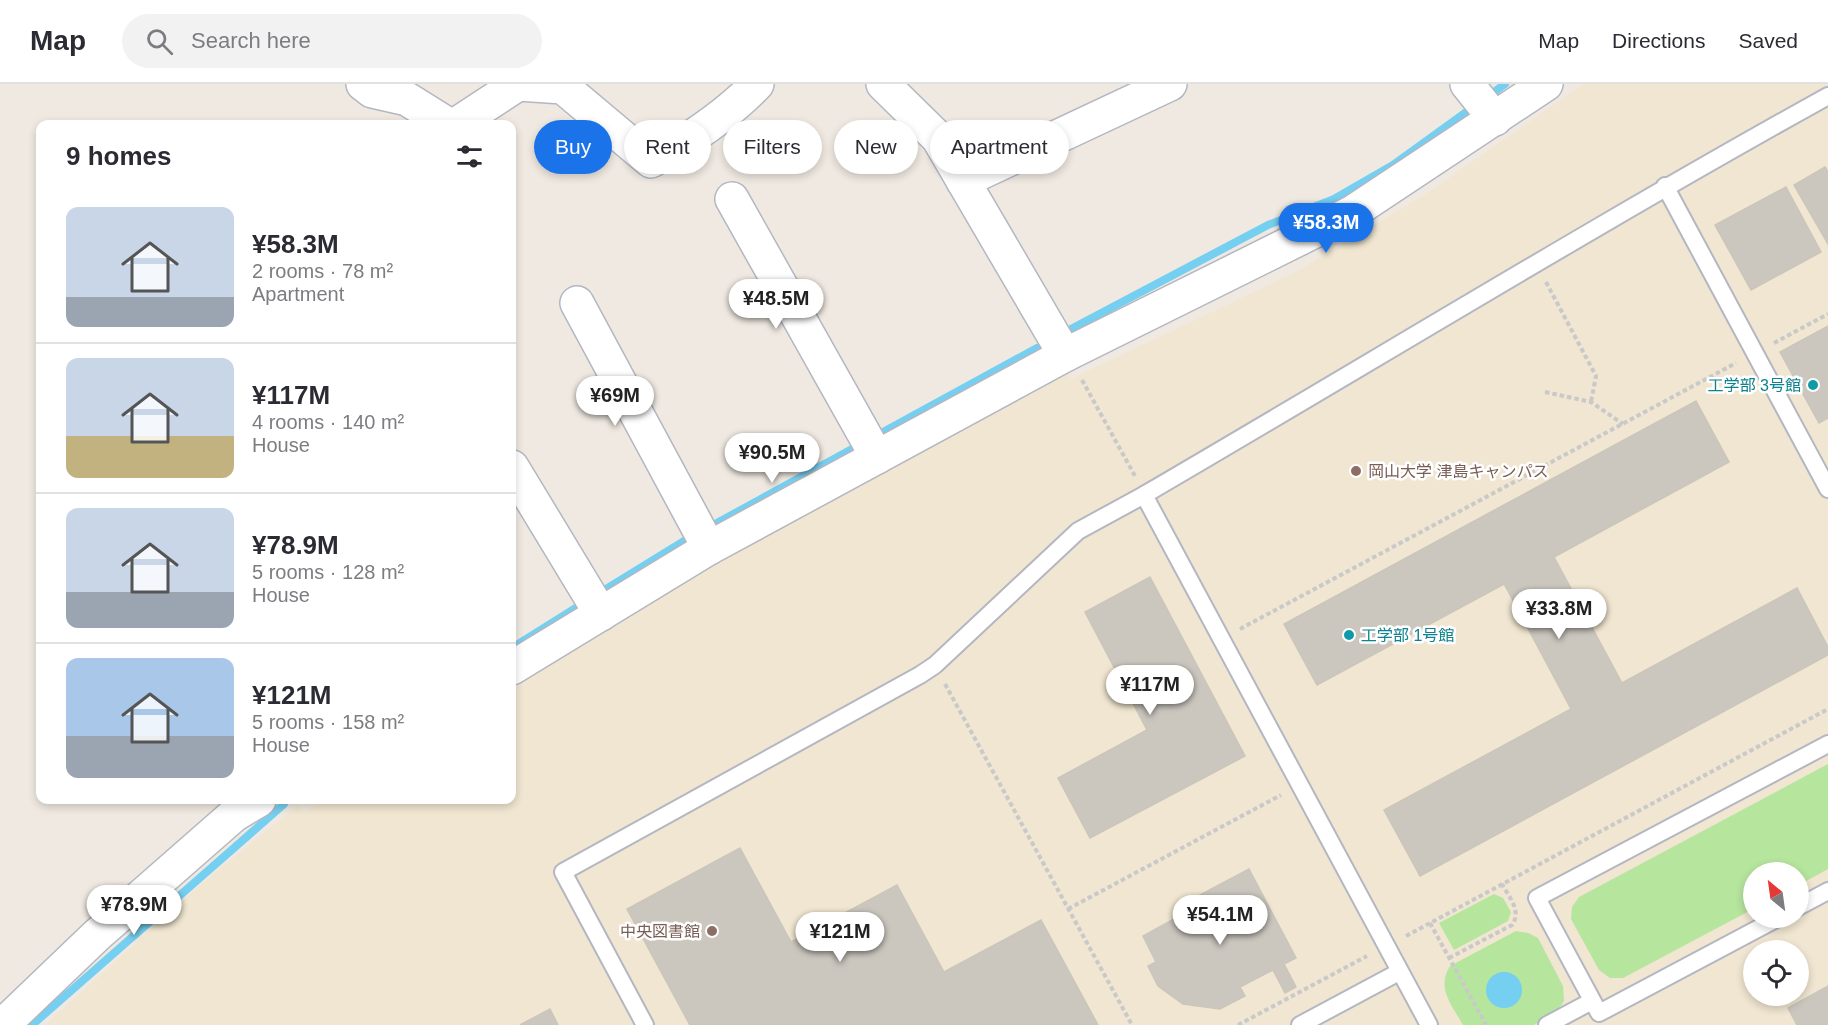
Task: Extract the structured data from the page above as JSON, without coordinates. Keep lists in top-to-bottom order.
{
  "places": [
    "工学部 3号館",
    "岡山大学 津島キャンパス",
    "工学部 1号館",
    "中央図書館"
  ],
  "north": "top left",
  "page": {
    "header": "Map",
    "search": "Search here",
    "nav": ["Map", "Directions", "Saved"],
    "chip": [
      "Buy",
      "Rent",
      "Filters",
      "New",
      "Apartment"
    ],
    "heading": "9 homes",
    "list": [
      {
        "name": "¥58.3M",
        "note": "2 rooms · 78 m² · Apartment"
      },
      {
        "name": "¥117M",
        "note": "4 rooms · 140 m² · House"
      },
      {
        "name": "¥78.9M",
        "note": "5 rooms · 128 m² · House"
      },
      {
        "name": "¥121M",
        "note": "5 rooms · 158 m² · House"
      }
    ],
    "price": [
      "¥58.3M",
      "¥48.5M",
      "¥69M",
      "¥90.5M",
      "¥33.8M",
      "¥117M",
      "¥78.9M",
      "¥54.1M",
      "¥121M"
    ]
  }
}
